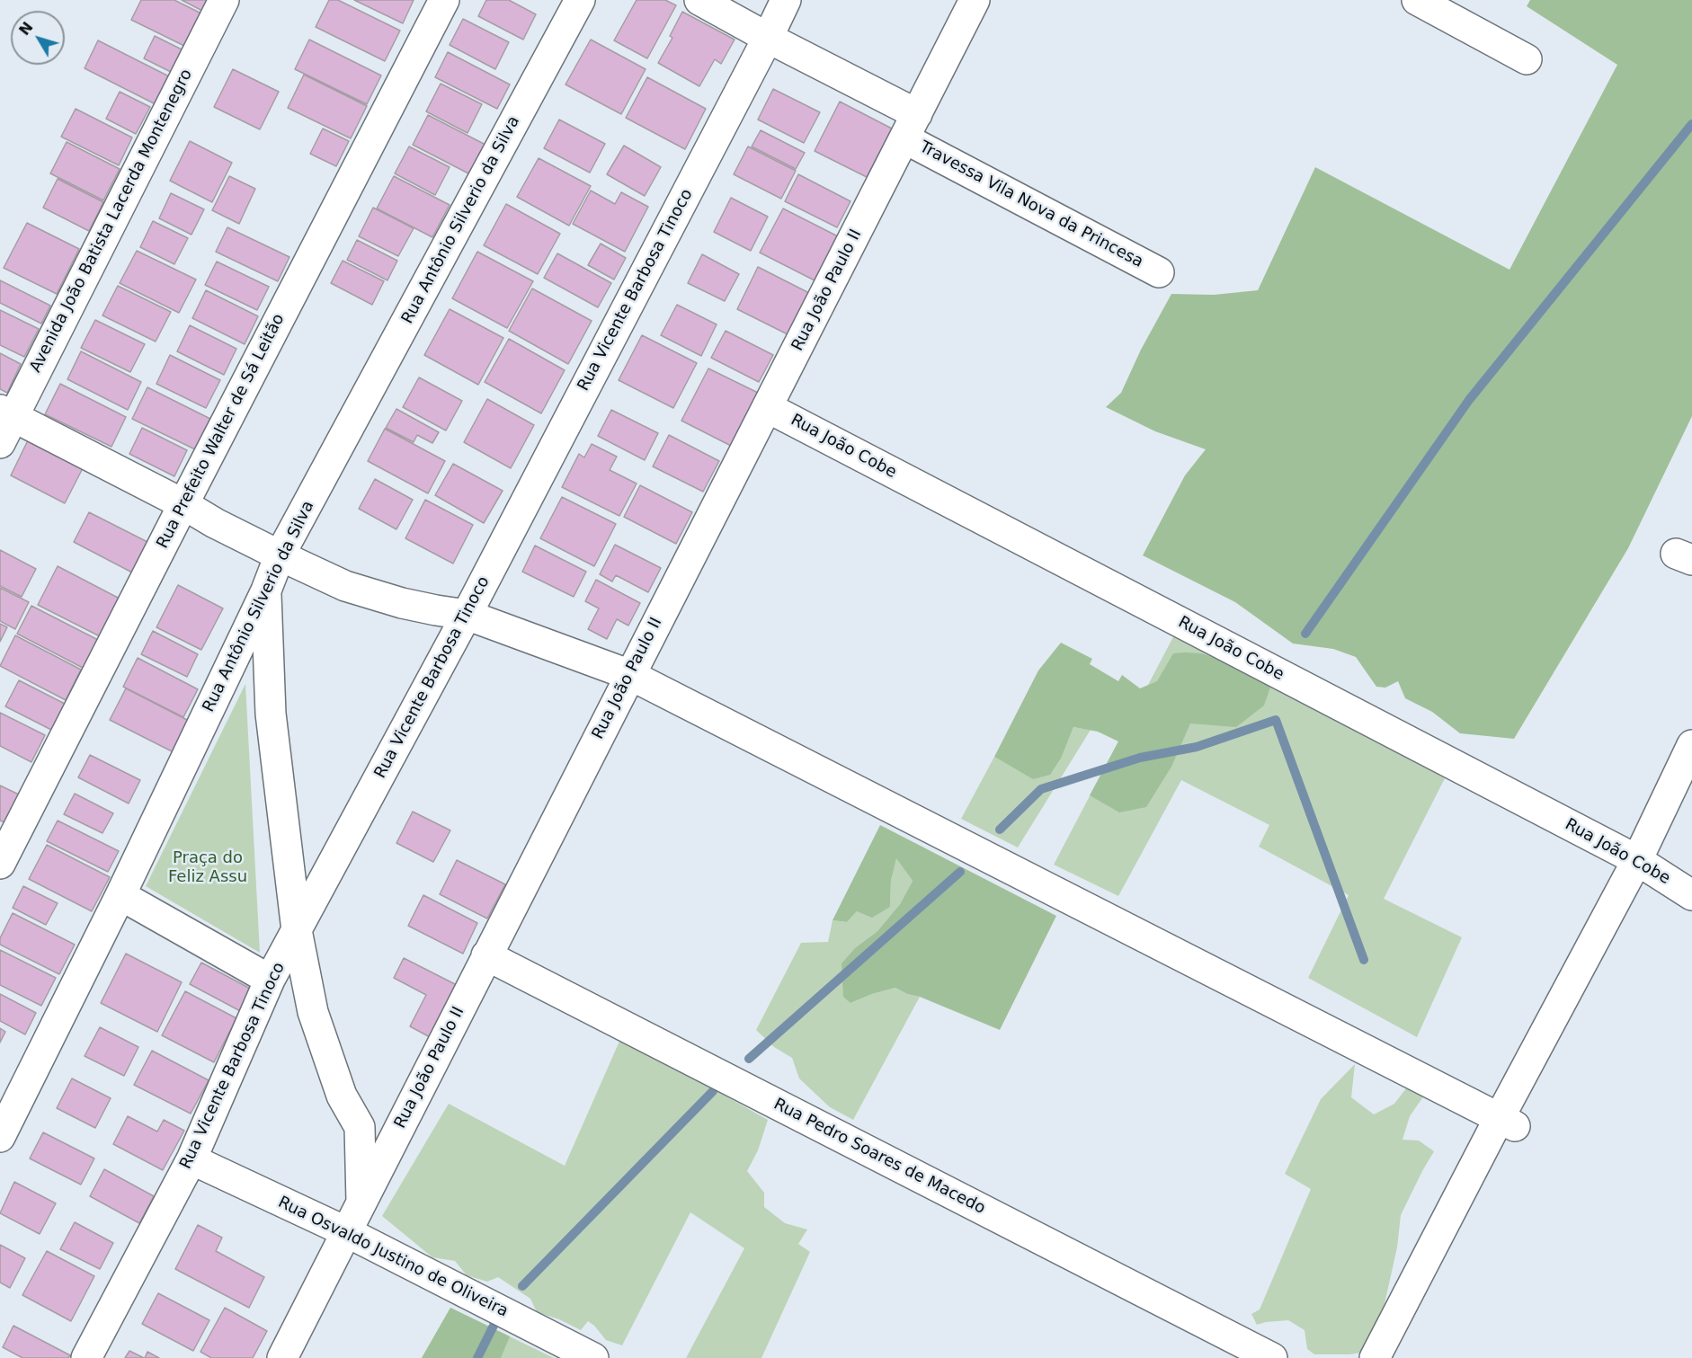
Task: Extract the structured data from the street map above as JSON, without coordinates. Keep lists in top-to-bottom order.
{
  "streets": {
    "street": [
      "Travessa Vila Nova da Princesa",
      "Rua Antônio Silverio da Silva",
      "Avenida João Batista Lacerda Montenegro",
      "Rua Vicente Barbosa Tinoco",
      "Rua João Paulo II",
      "Rua Prefeito Walter de Sá Leitão",
      "Rua João Cobe",
      "Rua Pedro Soares de Macedo",
      "Rua Osvaldo Justino de Oliveira"
    ]
  },
  "crossings": [
    ["Travessa Vila Nova da Princesa", "Rua Vicente Barbosa Tinoco"],
    ["Travessa Vila Nova da Princesa", "Rua João Paulo II"],
    ["Rua Vicente Barbosa Tinoco", "Rua Osvaldo Justino de Oliveira"],
    ["Rua João Paulo II", "Rua João Cobe"],
    ["Rua João Paulo II", "Rua Pedro Soares de Macedo"],
    ["Rua João Paulo II", "Rua Osvaldo Justino de Oliveira"]
  ],
  "parks": ["Praça do Feliz Assu"],
  "north": "top left"
}
